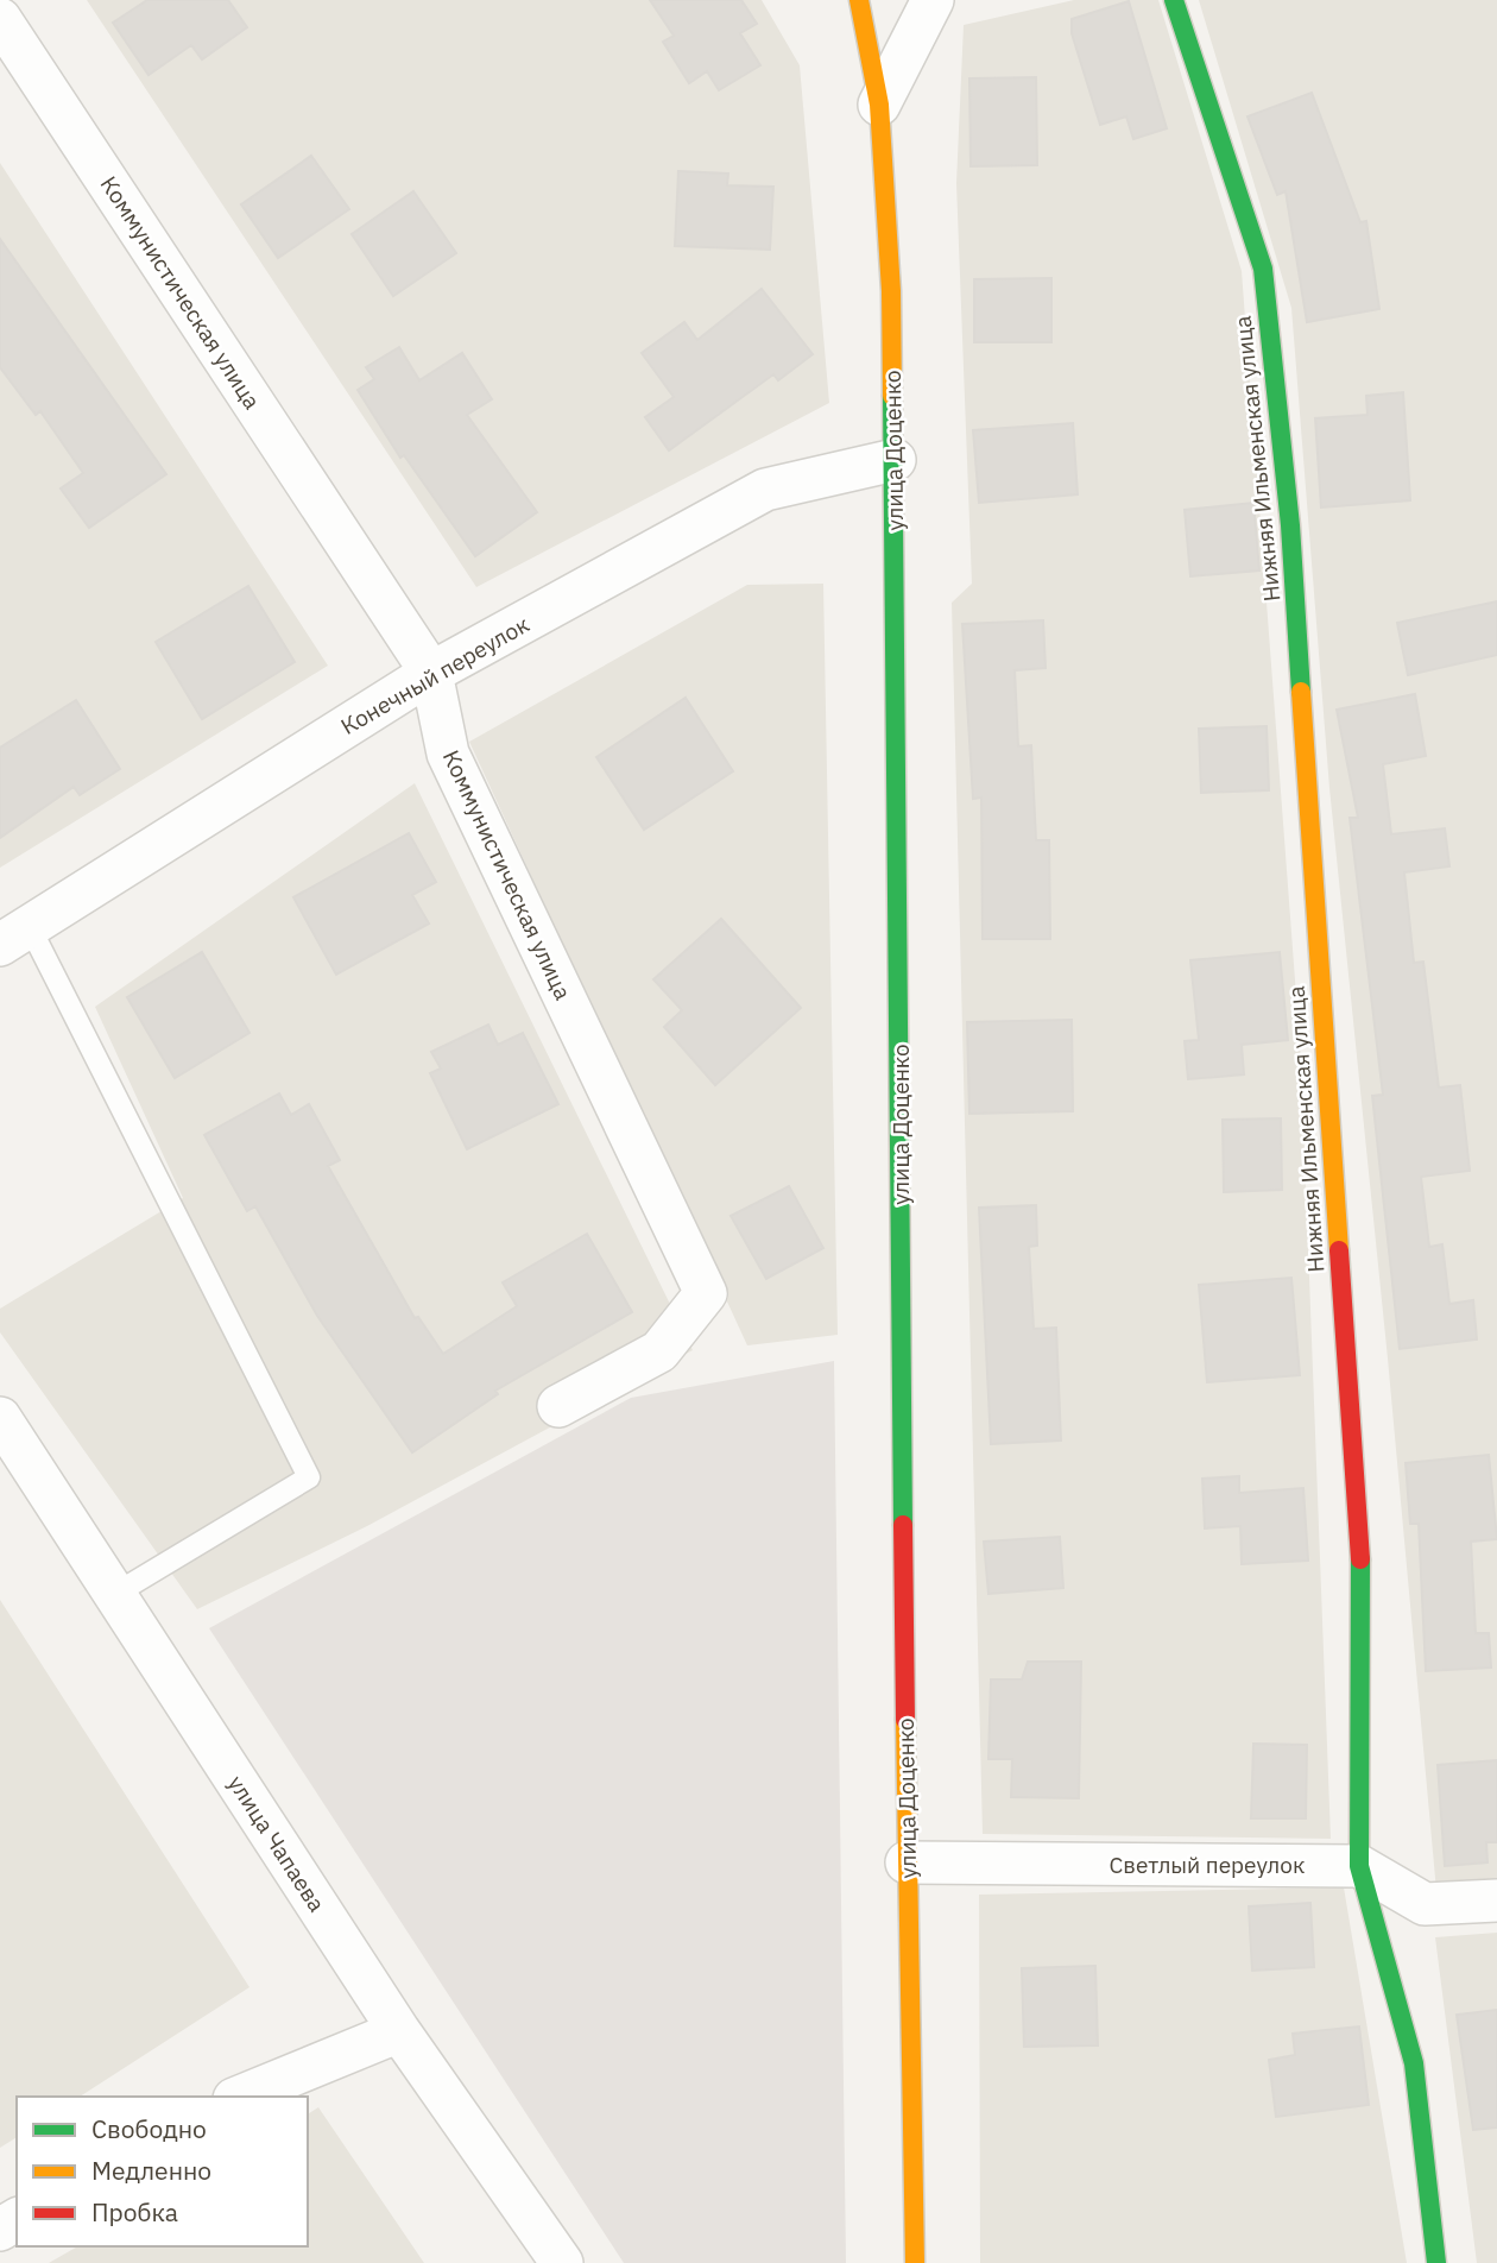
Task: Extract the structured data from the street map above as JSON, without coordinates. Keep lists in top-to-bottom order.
{
  "streets": {
    "street": [
      "Коммунистическая улица",
      "улица Доценко",
      "Нижняя Ильменская улица",
      "Конечный переулок",
      "улица Чапаева",
      "Светлый переулок"
    ]
  },
  "crossings": [
    ["Коммунистическая улица", "Конечный переулок"],
    ["улица Доценко", "Конечный переулок"],
    ["улица Доценко", "Светлый переулок"],
    ["Нижняя Ильменская улица", "Светлый переулок"]
  ],
  "legend": ["Свободно", "Медленно", "Пробка"]
}
